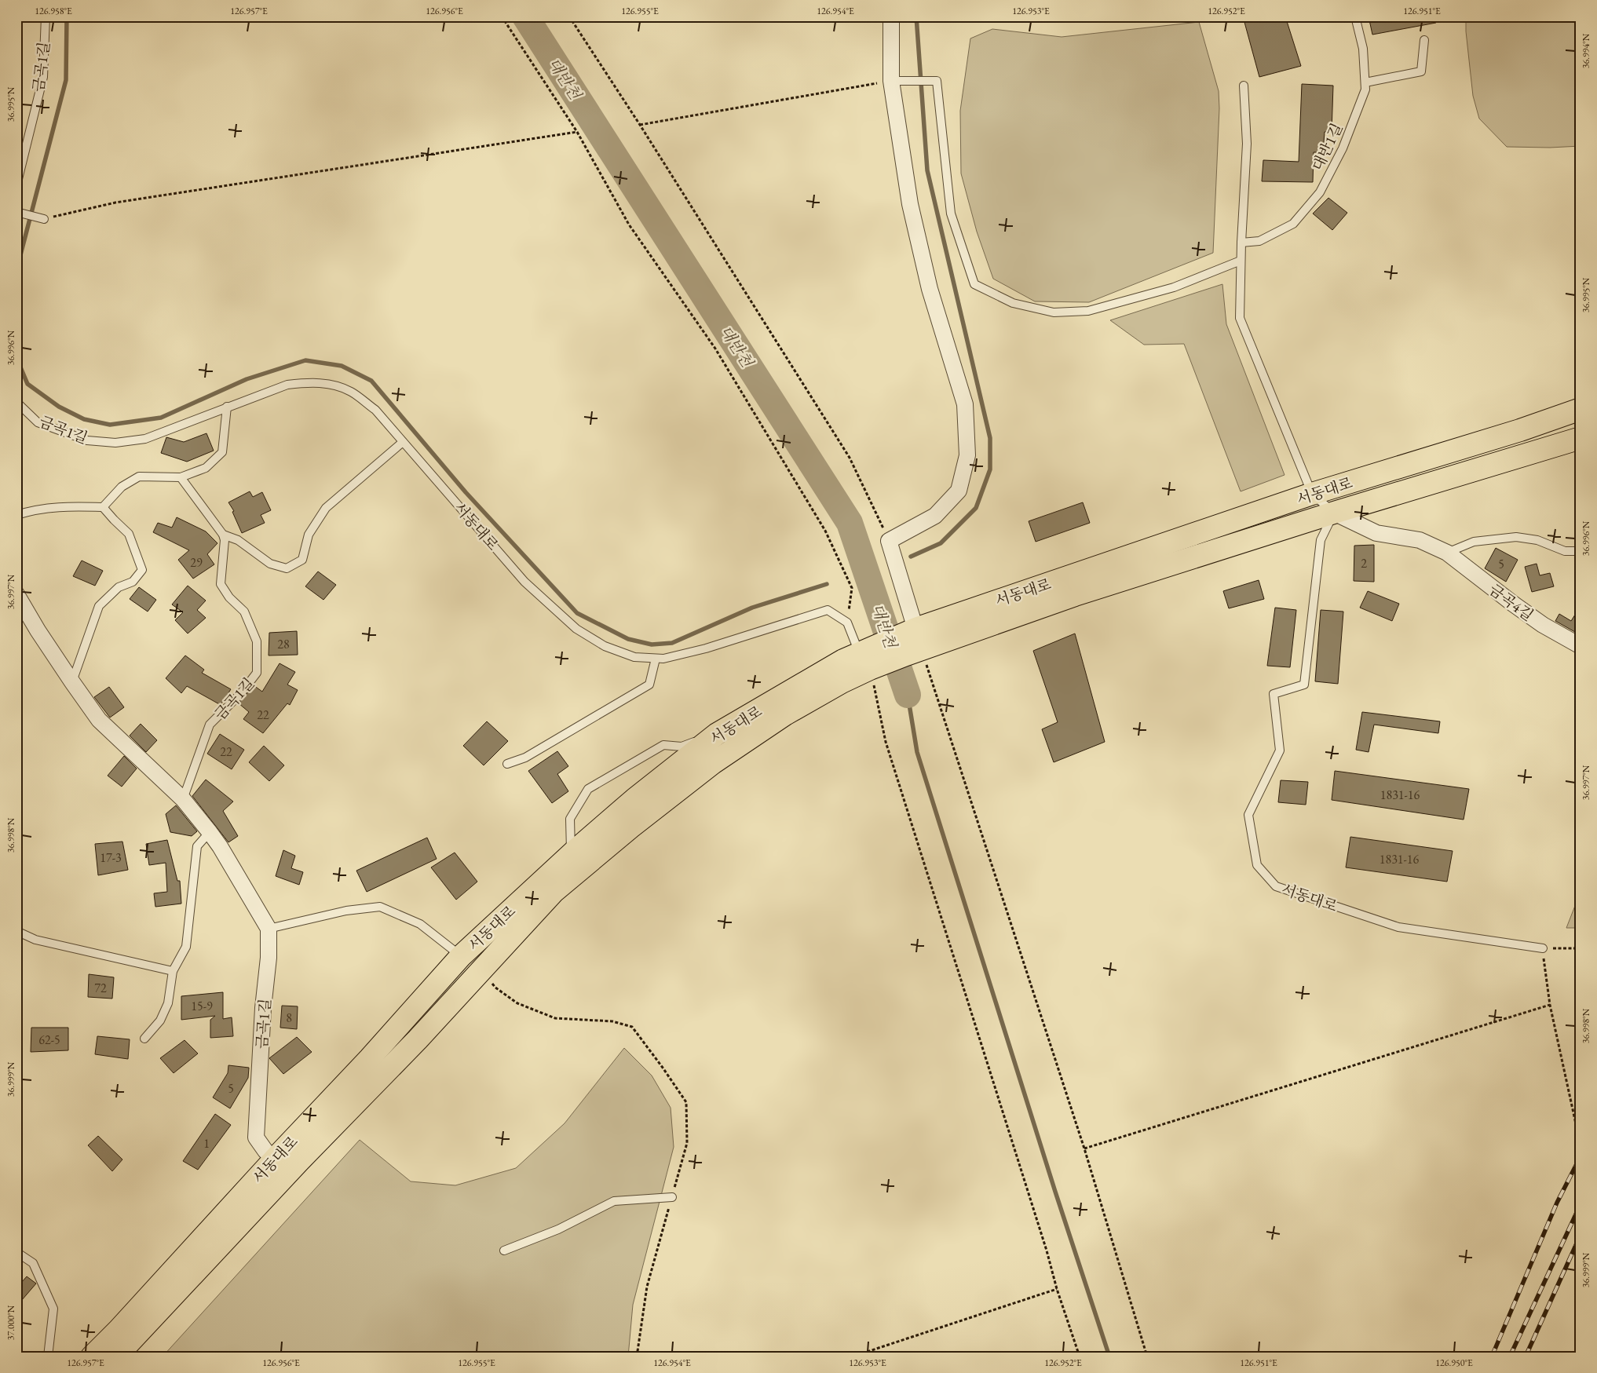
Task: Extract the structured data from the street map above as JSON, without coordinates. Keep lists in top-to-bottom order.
{
  "streets": {
    "main road": ["서동대로"],
    "street": ["금곡1길", "금곡4길"],
    "lane": ["대반1길"]
  },
  "crossings": [
    ["금곡1길", "서동대로"],
    ["서동대로", "금곡4길"]
  ],
  "water": ["대반천"],
  "house_numbers": [
    "29",
    "2",
    "5",
    "28",
    "22",
    "22",
    "1831-16",
    "17-3",
    "1831-16",
    "72",
    "15-9",
    "8",
    "62-5",
    "5",
    "1"
  ],
  "coordinates": [
    "126.958°E",
    "126.957°E",
    "126.956°E",
    "126.955°E",
    "126.954°E",
    "126.953°E",
    "126.952°E",
    "126.951°E",
    "36.994°N",
    "36.995°N",
    "36.996°N",
    "36.997°N",
    "36.998°N",
    "36.999°N",
    "37.000°N",
    "126.950°E"
  ]
}
